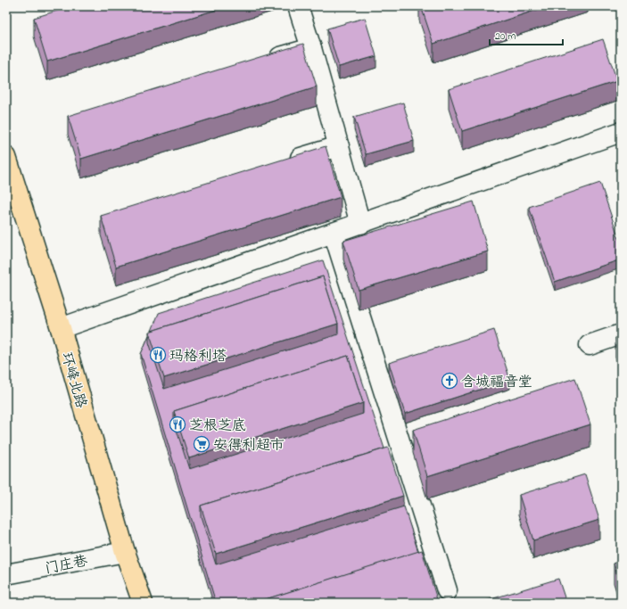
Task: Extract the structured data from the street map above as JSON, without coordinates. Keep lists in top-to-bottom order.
{
  "streets": {
    "main road": ["环峰北路"],
    "street": ["门庄巷"]
  },
  "crossings": [
    ["环峰北路", "门庄巷"]
  ],
  "places": {
    "restaurant": ["玛格利塔", "芝根芝底"],
    "church": ["含城福音堂"],
    "supermarket": ["安得利超市"]
  },
  "scale_bar": "20 m"
}
